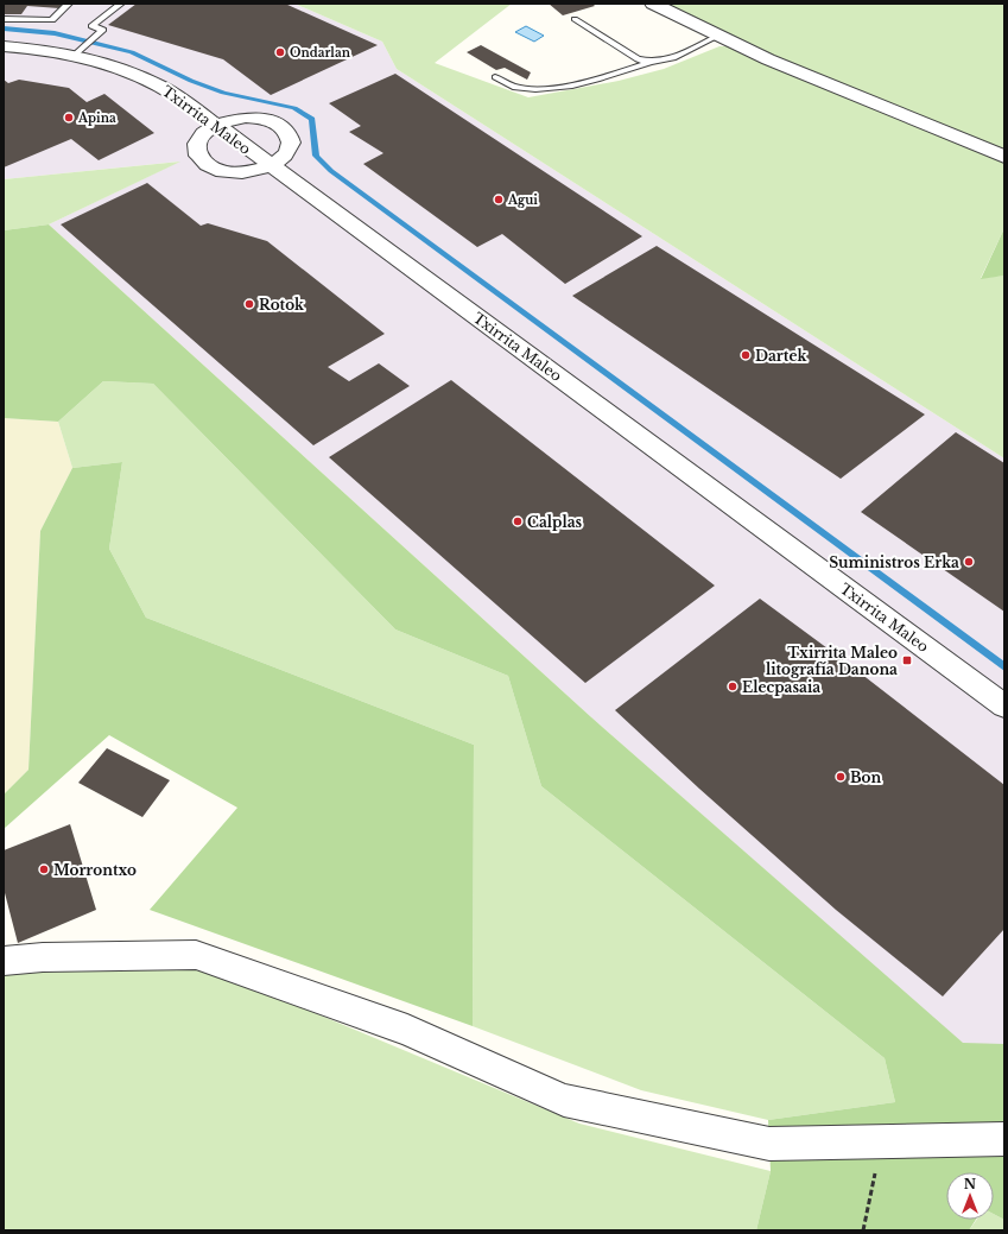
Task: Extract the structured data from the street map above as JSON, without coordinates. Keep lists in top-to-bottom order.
{
  "streets": {
    "street": ["Txirrita Maleo"]
  },
  "places": {
    "other": [
      "Ondarlan",
      "Apina",
      "Agui",
      "Rotok",
      "Dartek",
      "Calplas",
      "Suministros Erka",
      "Elecpasaia",
      "Bon",
      "Morrontxo"
    ],
    "transit": ["Txirrita Maleo litografía Danona"]
  },
  "north": "top"
}
